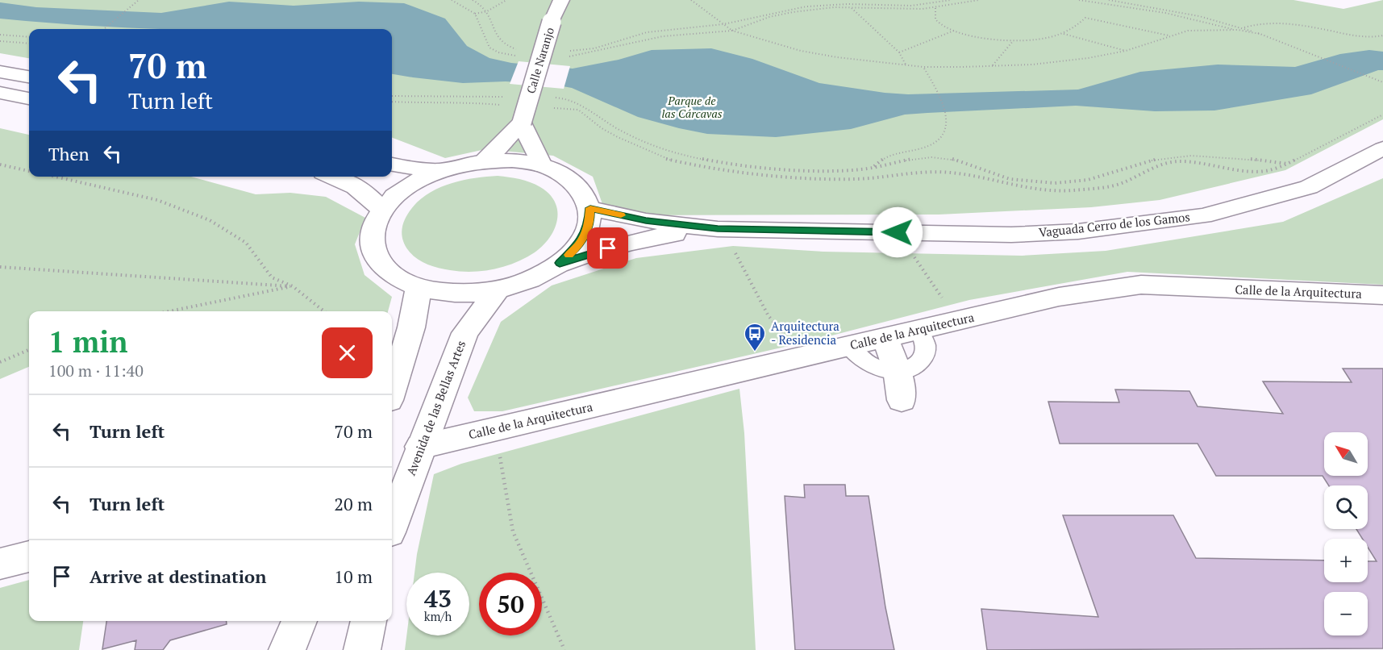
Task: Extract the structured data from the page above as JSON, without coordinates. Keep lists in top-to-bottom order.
{
  "streets": {
    "main road": [
      "Calle Naranjo",
      "Vaguada Cerro de los Gamos",
      "Calle de la Arquitectura",
      "Avenida de las Bellas Artes"
    ]
  },
  "crossings": [
    ["Calle Naranjo", "Vaguada Cerro de los Gamos"],
    ["Vaguada Cerro de los Gamos", "Avenida de las Bellas Artes"],
    ["Calle de la Arquitectura", "Avenida de las Bellas Artes"]
  ],
  "parks": ["Parque de las Cárcavas"],
  "places": {
    "bus stop": ["Arquitectura - Residencia"]
  },
  "north": "top left",
  "page": {
    "turn": ["70 m", "Turn left"],
    "then": "Then",
    "heading": ["1 min", "100 m · 11:40"],
    "list": [
      {
        "name": "Turn left",
        "value": "70 m"
      },
      {
        "name": "Turn left",
        "value": "20 m"
      },
      {
        "name": "Arrive at destination",
        "value": "10 m"
      }
    ],
    "map_buttons": ["+", "−"],
    "speed": "43 km/h",
    "limit": "50"
  }
}
